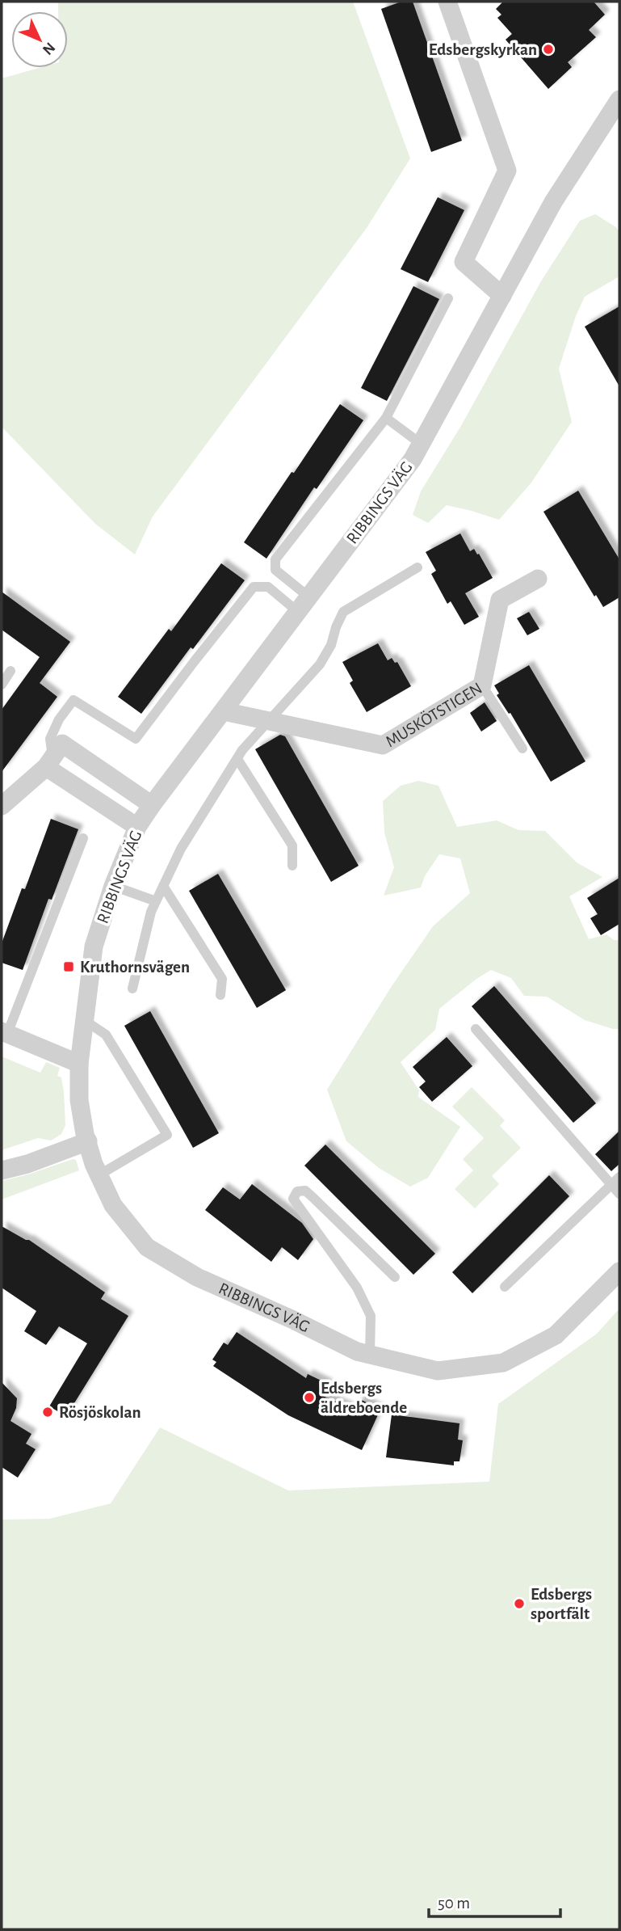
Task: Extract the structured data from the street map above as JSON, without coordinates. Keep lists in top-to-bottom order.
{
  "streets": {
    "street": ["RIBBINGS VÄG", "MUSKÖTSTIGEN"]
  },
  "crossings": [
    ["RIBBINGS VÄG", "MUSKÖTSTIGEN"]
  ],
  "places": {
    "other": [
      "Edsbergskyrkan",
      "Edsbergs äldreboende",
      "Rösjöskolan",
      "Edsbergs sportfält"
    ],
    "transit": ["Kruthornsvägen"]
  },
  "scale_bar": "50 m",
  "north": "bottom right"
}
